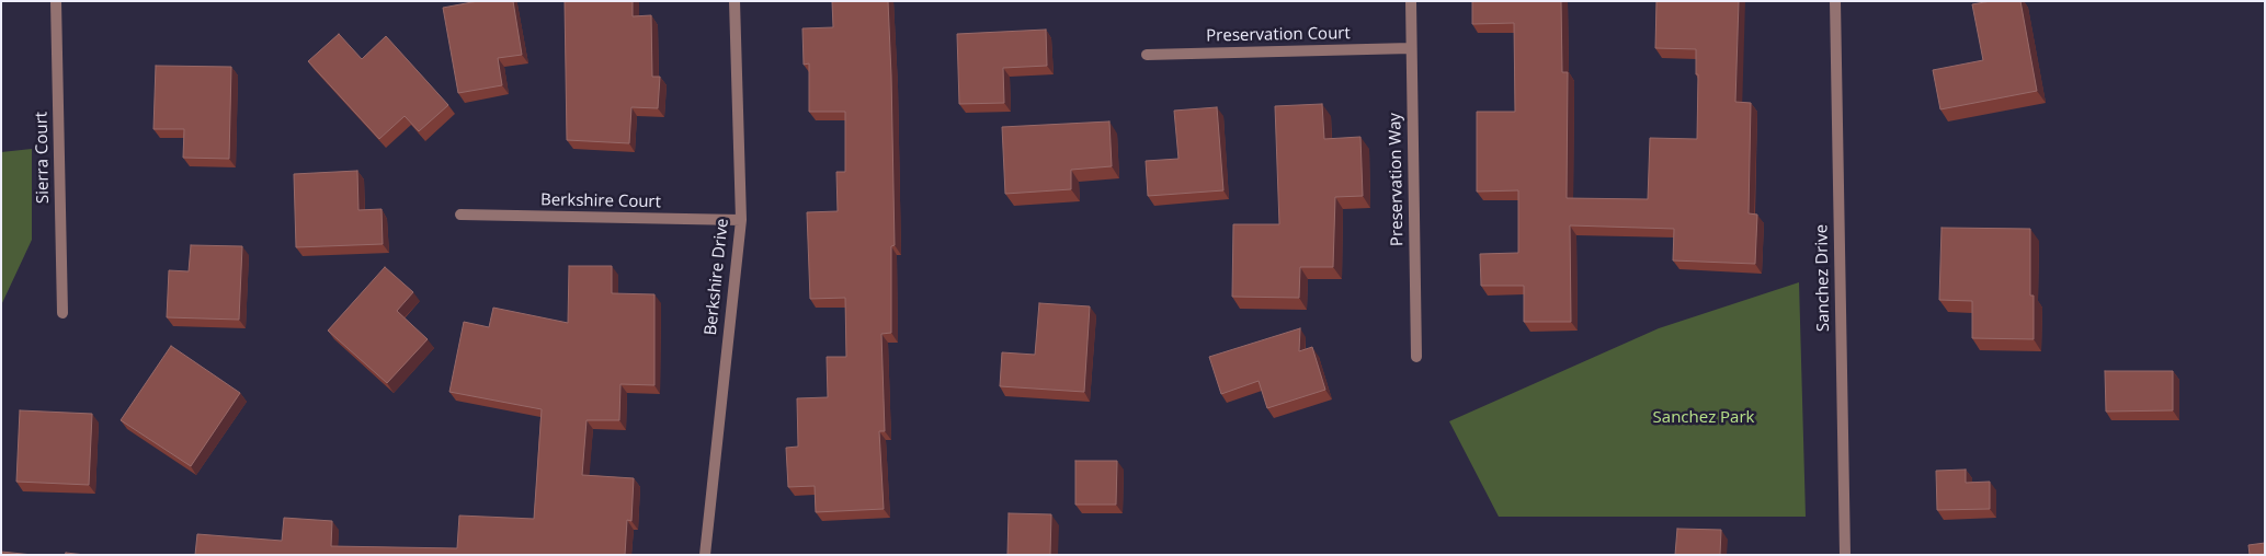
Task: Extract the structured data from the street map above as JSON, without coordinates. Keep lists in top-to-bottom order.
{
  "streets": {
    "street": [
      "Preservation Court",
      "Sierra Court",
      "Preservation Way",
      "Berkshire Court",
      "Berkshire Drive",
      "Sanchez Drive"
    ]
  },
  "crossings": [
    ["Preservation Court", "Preservation Way"],
    ["Berkshire Court", "Berkshire Drive"]
  ],
  "parks": ["Sanchez Park"]
}
